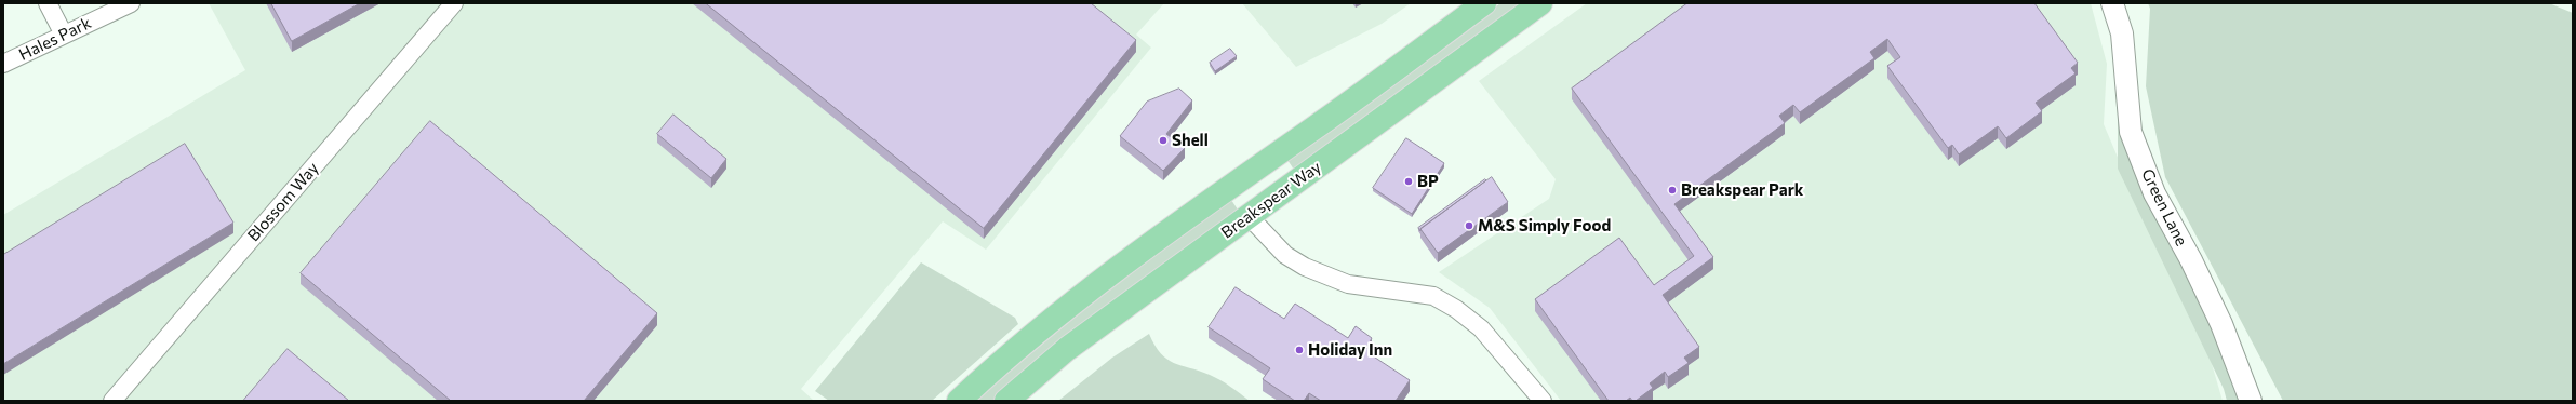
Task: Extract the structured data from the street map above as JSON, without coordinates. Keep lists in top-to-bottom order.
{
  "streets": {
    "main road": ["Breakspear Way"],
    "street": ["Hales Park", "Blossom Way", "Green Lane"]
  },
  "places": [
    "Shell",
    "BP",
    "Breakspear Park",
    "M&S Simply Food",
    "Holiday Inn"
  ]
}
